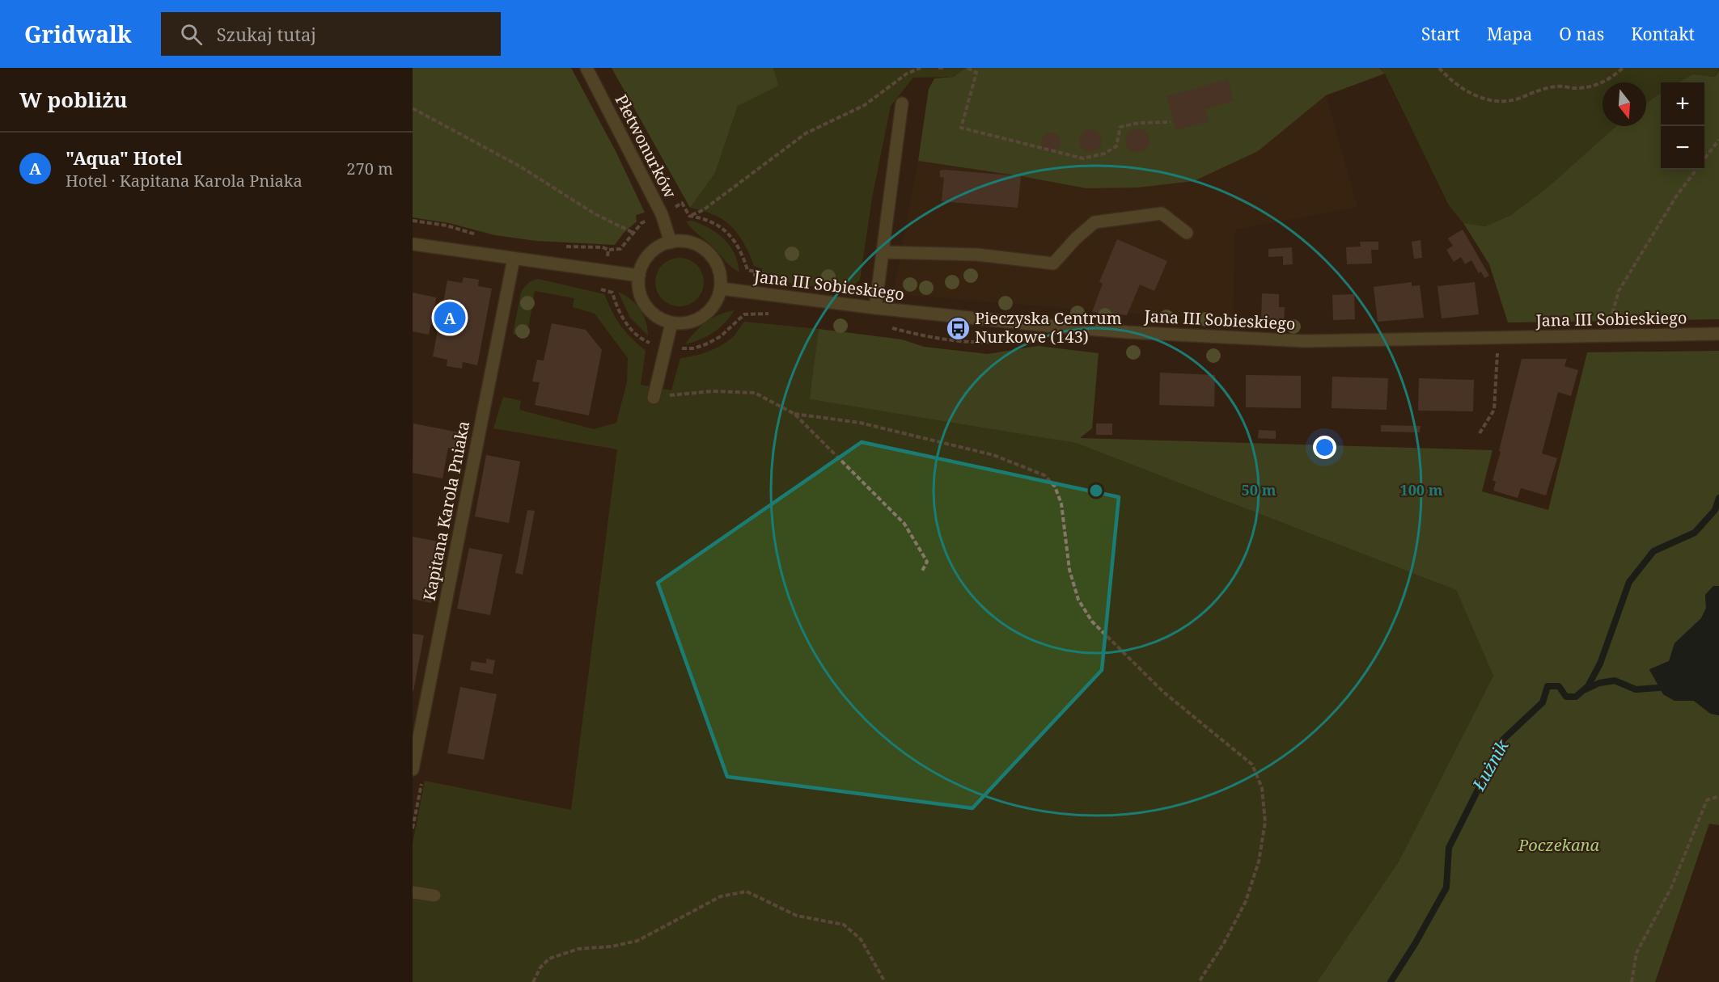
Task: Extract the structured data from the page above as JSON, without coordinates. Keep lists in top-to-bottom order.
{
  "streets": {
    "street": ["Płetwonurków", "Jana III Sobieskiego", "Kapitana Karola Pniaka"]
  },
  "crossings": [
    ["Płetwonurków", "Jana III Sobieskiego"]
  ],
  "water": ["Łużnik"],
  "parks": ["Poczekana"],
  "places": {
    "bus stop": ["Pieczyska Centrum Nurkowe (143)"]
  },
  "north": "bottom",
  "page": {
    "header": "Gridwalk",
    "search": "Szukaj tutaj",
    "nav": [
      "Start",
      "Mapa",
      "O nas",
      "Kontakt"
    ],
    "heading": "W pobliżu",
    "map_buttons": ["+", "−"],
    "list": [
      {
        "mark": "A",
        "name": "\"Aqua\" Hotel",
        "note": "Hotel · Kapitana Karola Pniaka",
        "value": "270 m"
      }
    ],
    "pins": "A"
  },
  "rings": ["50 m", "100 m"]
}
